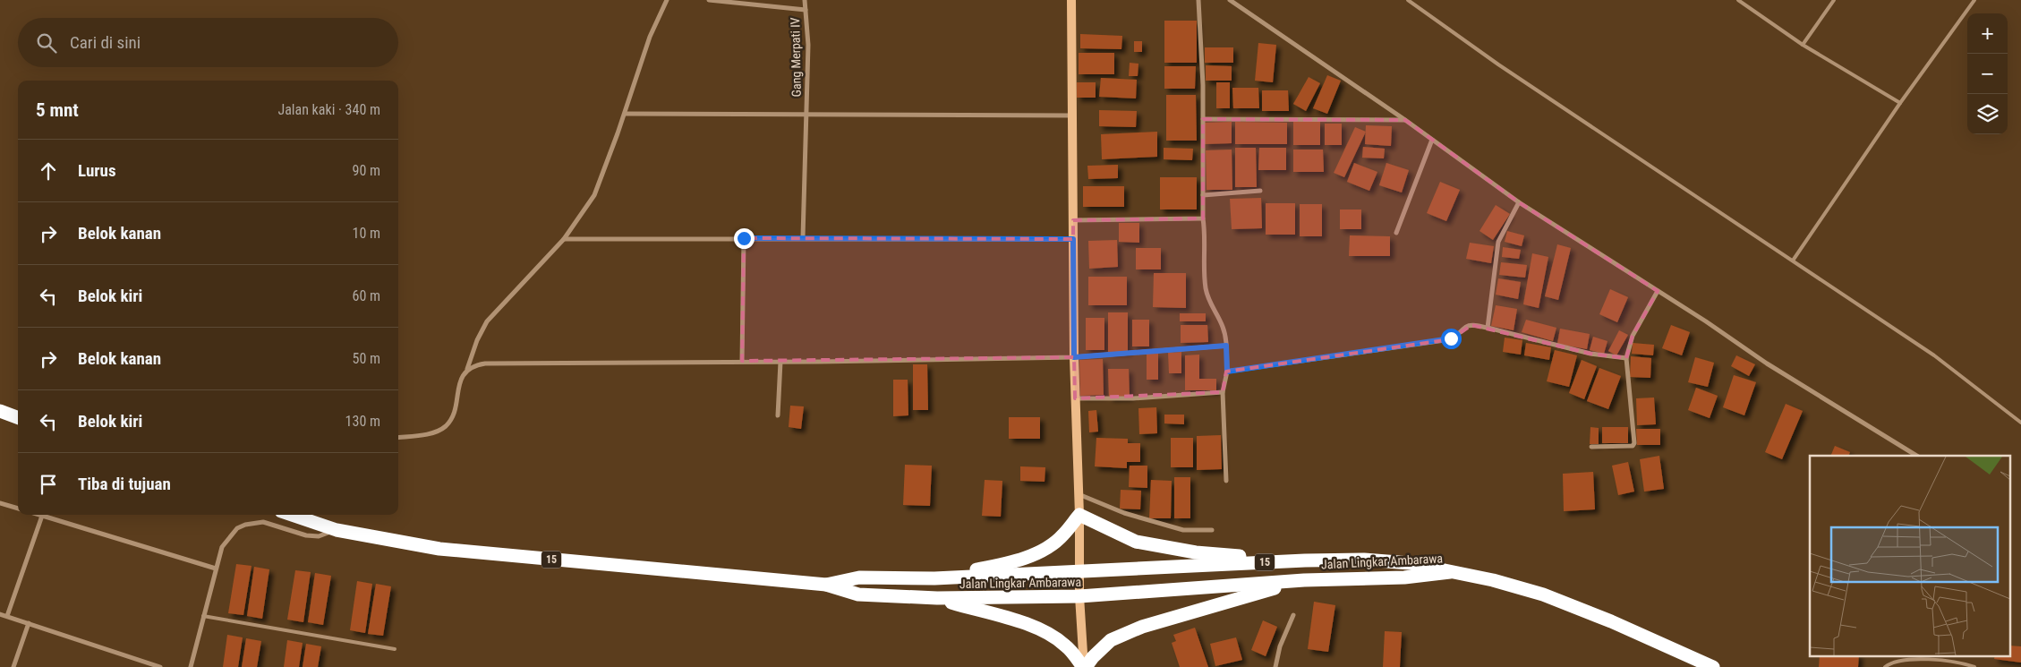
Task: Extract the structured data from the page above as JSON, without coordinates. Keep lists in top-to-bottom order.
{
  "streets": {
    "highway": ["15", "Jalan Lingkar Ambarawa"],
    "street": ["Gang Merpati IV"]
  },
  "crossings": [
    ["15", "Jalan Lingkar Ambarawa"]
  ],
  "page": {
    "map_buttons": ["+", "−"],
    "search": "Cari di sini",
    "heading": ["5 mnt", "Jalan kaki · 340 m"],
    "list": [
      ["Lurus", "90 m"],
      ["Belok kanan", "10 m"],
      ["Belok kiri", "60 m"],
      ["Belok kanan", "50 m"],
      ["Belok kiri", "130 m"],
      "Tiba di tujuan"
    ]
  }
}
